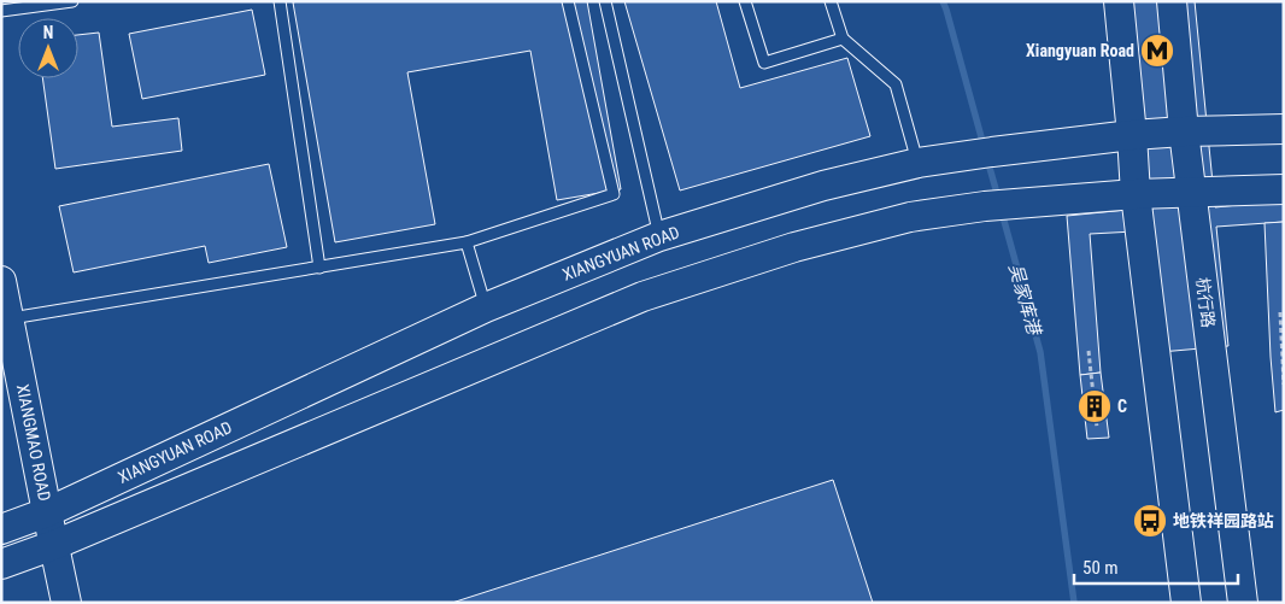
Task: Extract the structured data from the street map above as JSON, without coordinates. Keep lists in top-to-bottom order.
{
  "streets": {
    "main road": ["XIANGYUAN ROAD", "杭行路", "XIANGMAO ROAD"]
  },
  "crossings": [
    ["XIANGYUAN ROAD", "杭行路"],
    ["XIANGYUAN ROAD", "XIANGMAO ROAD"]
  ],
  "water": ["吴家库港"],
  "places": {
    "metro station": ["Xiangyuan Road"],
    "building": ["C"],
    "bus stop": ["地铁祥园路站"]
  },
  "scale_bar": "50 m",
  "north": "top"
}
